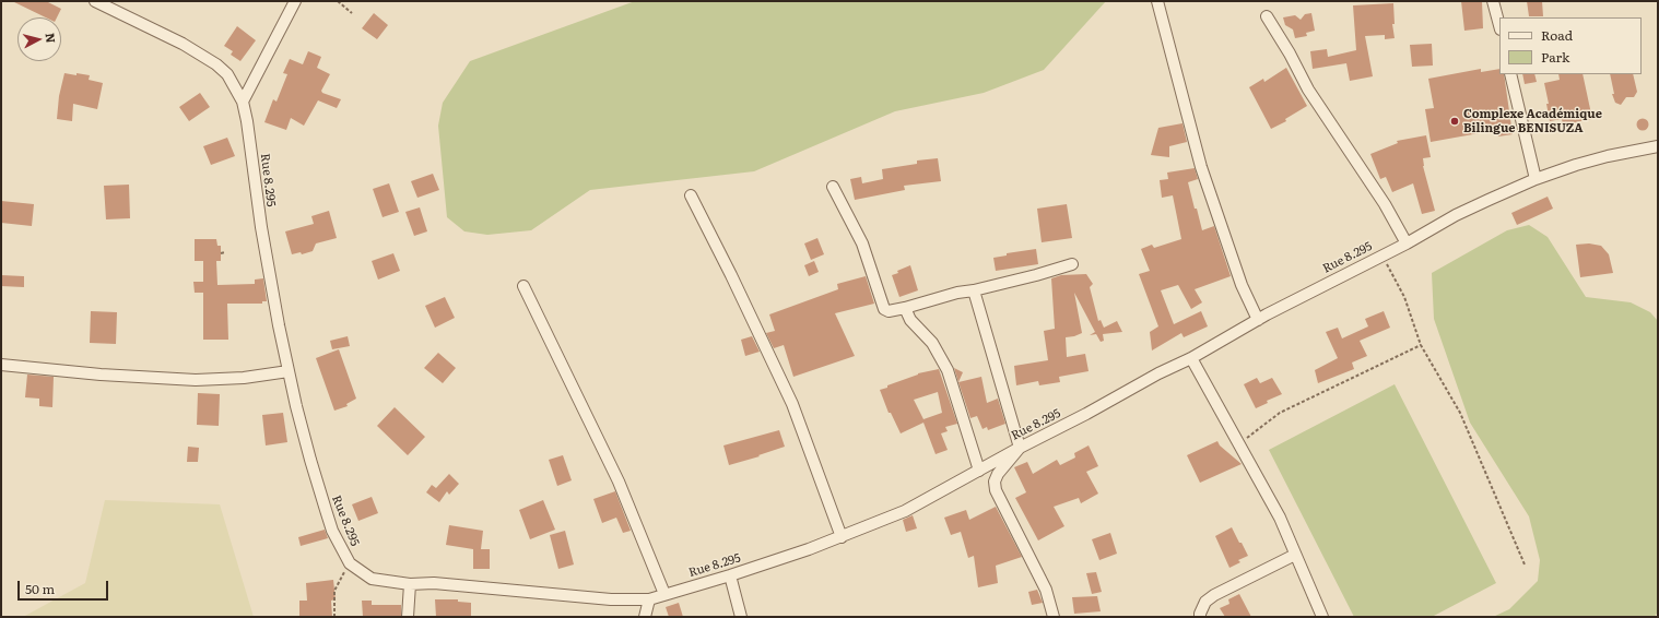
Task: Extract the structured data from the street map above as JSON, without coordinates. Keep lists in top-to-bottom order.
{
  "streets": {
    "street": ["Rue 8.295"]
  },
  "places": ["Complexe Académique Bilingue BENISUZA"],
  "legend": ["Road", "Park"],
  "scale_bar": "50 m",
  "north": "right"
}
